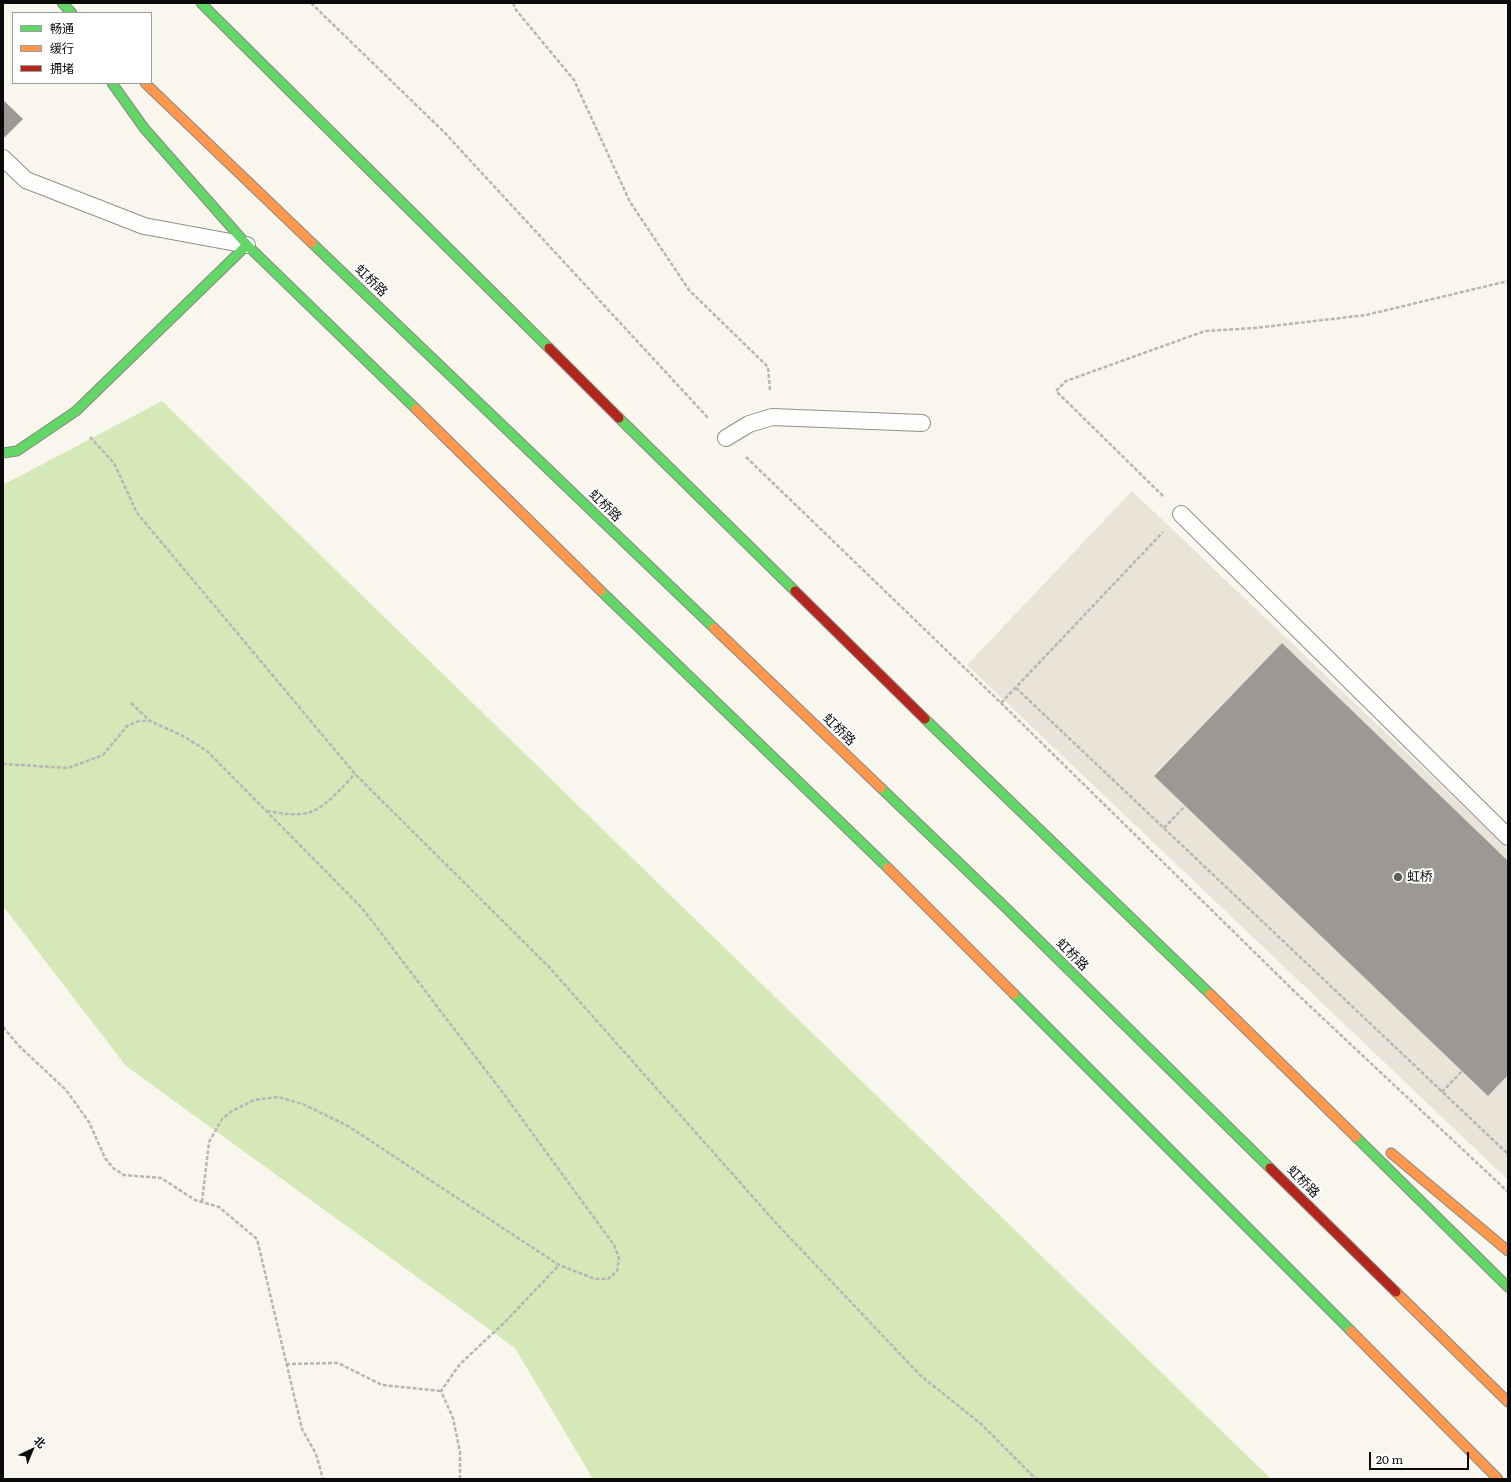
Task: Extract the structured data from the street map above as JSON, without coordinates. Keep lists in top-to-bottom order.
{
  "streets": {
    "main road": ["虹桥路"]
  },
  "places": ["虹桥"],
  "legend": ["畅通", "缓行", "拥堵"],
  "scale_bar": "20 m",
  "north": "top right"
}
